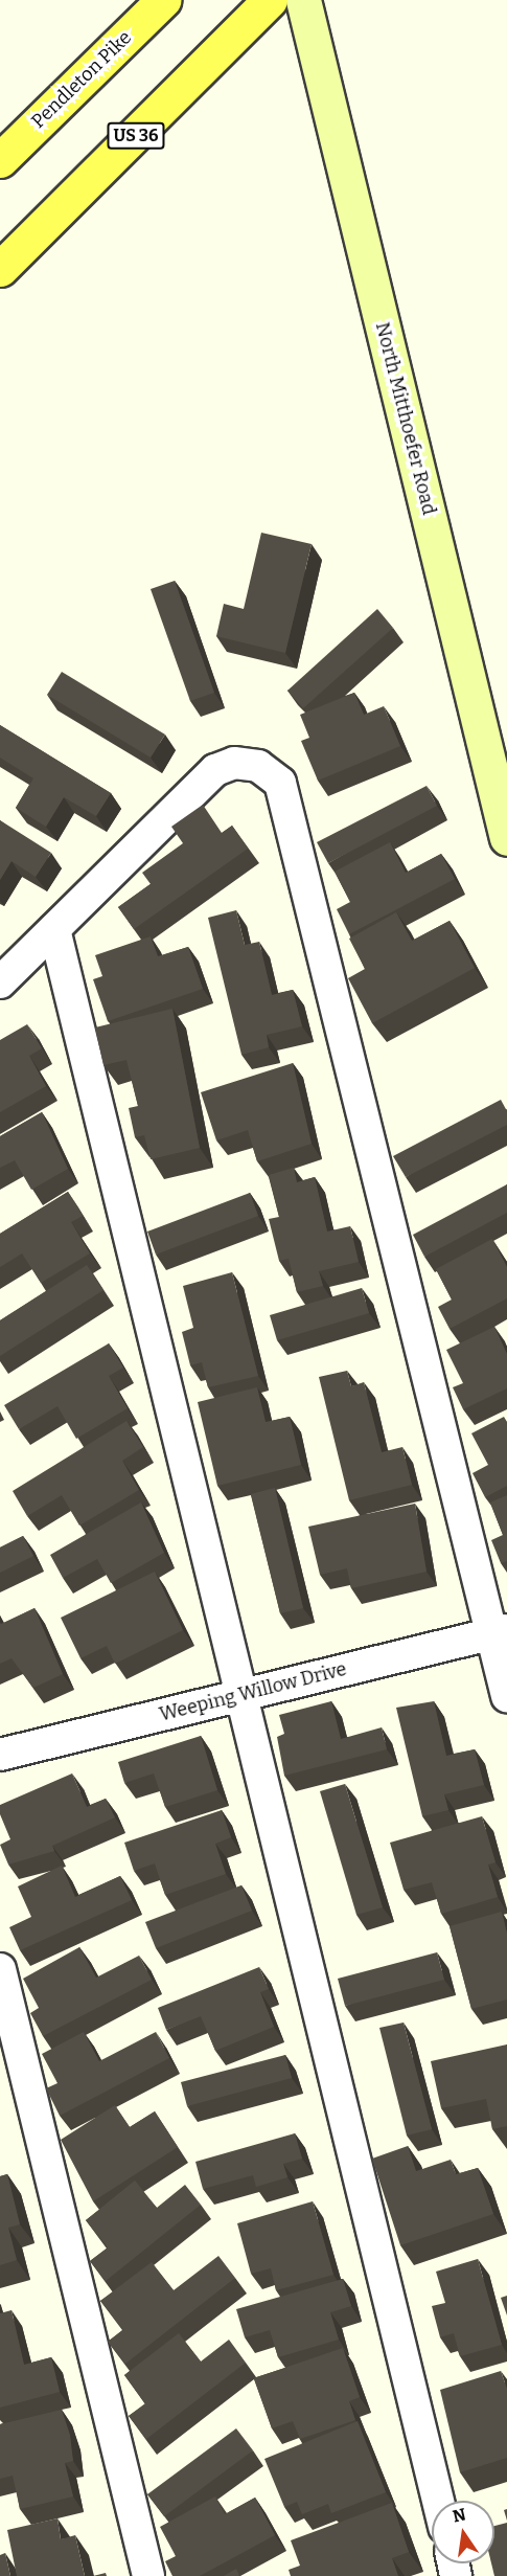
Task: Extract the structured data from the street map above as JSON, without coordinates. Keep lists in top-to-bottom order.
{
  "streets": {
    "main road": ["Pendleton Pike", "US 36", "North Mitthoefer Road"],
    "street": ["Weeping Willow Drive"]
  },
  "north": "top"
}
